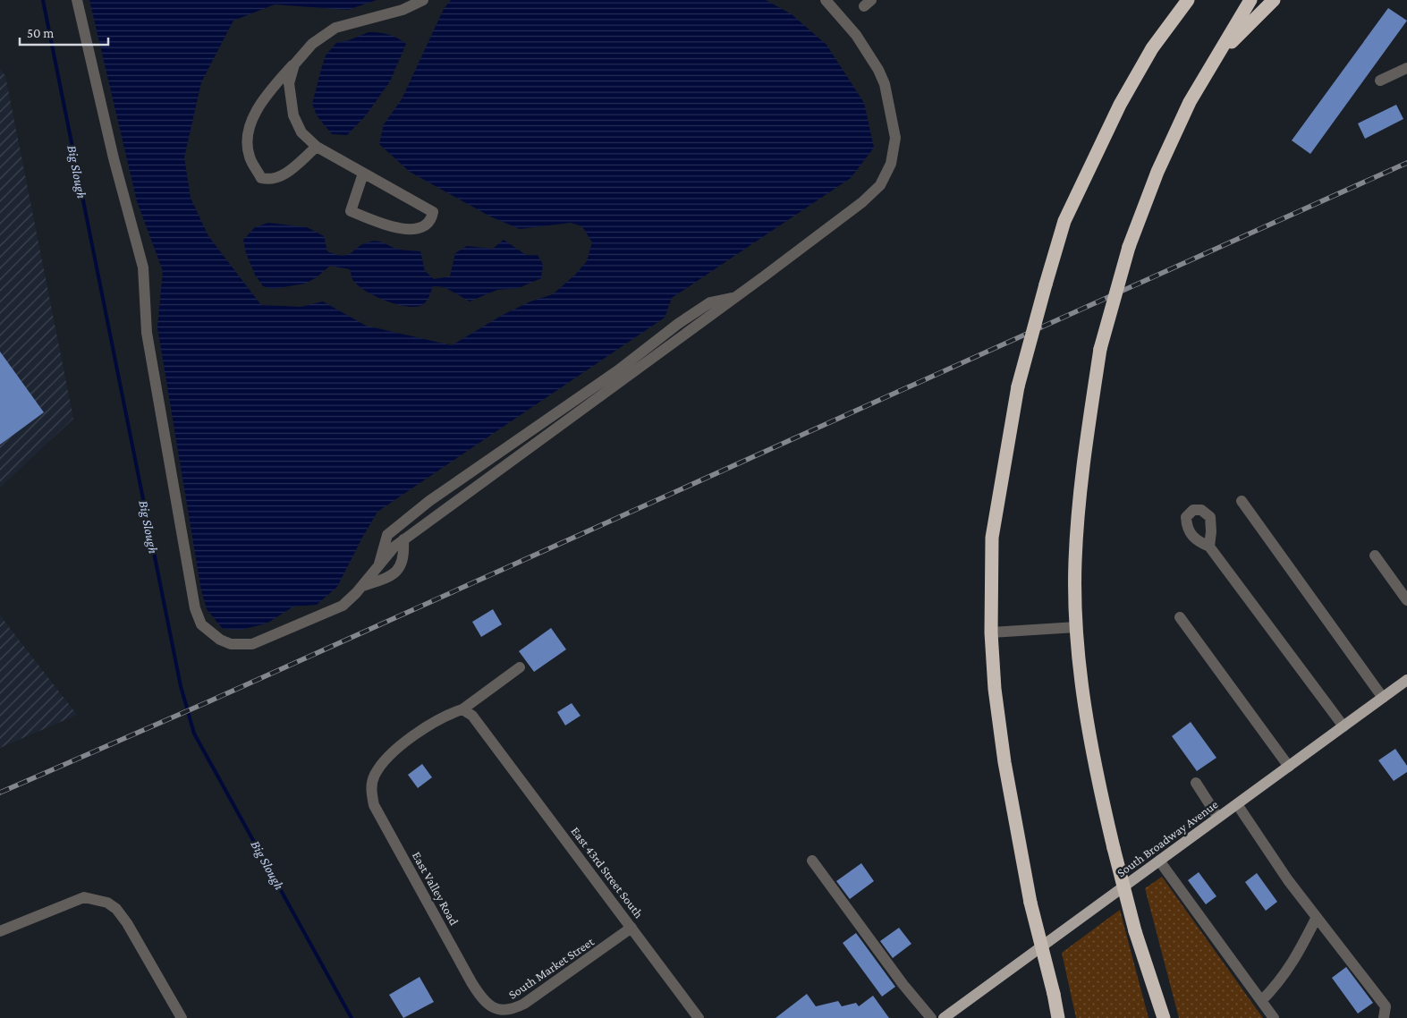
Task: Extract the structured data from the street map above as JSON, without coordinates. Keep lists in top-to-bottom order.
{
  "streets": {
    "main road": ["South Broadway Avenue"],
    "street": ["East 43rd Street South", "East Valley Road", "South Market Street"]
  },
  "crossings": [
    ["East 43rd Street South", "East Valley Road"],
    ["East 43rd Street South", "South Market Street"],
    ["East Valley Road", "South Market Street"]
  ],
  "water": ["Big Slough"],
  "scale_bar": "50 m"
}
